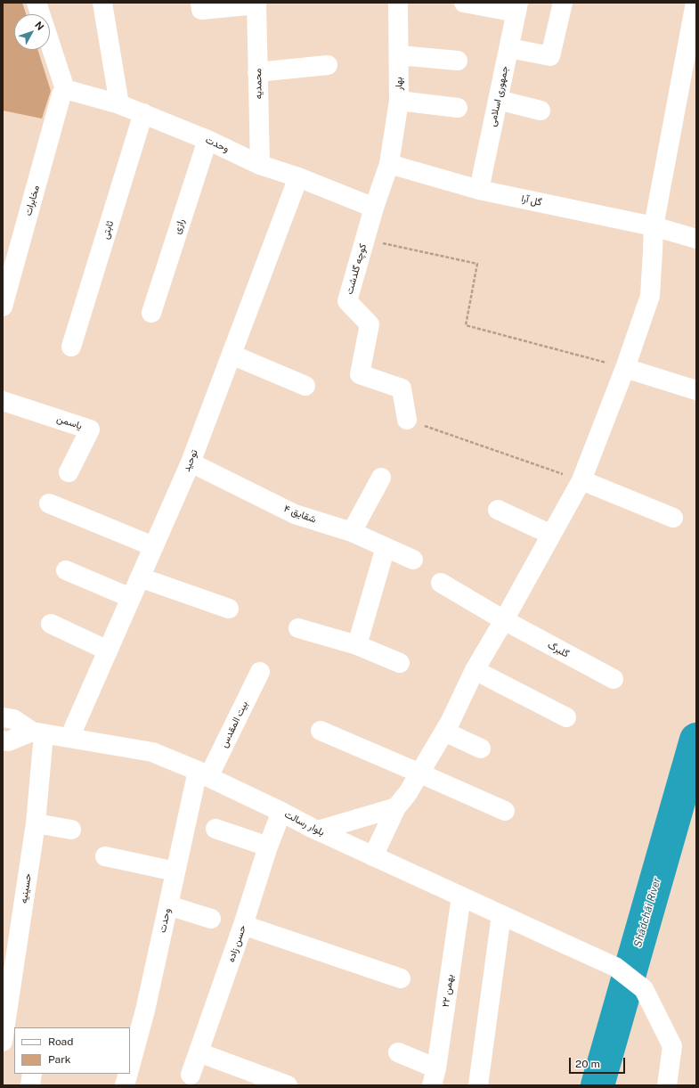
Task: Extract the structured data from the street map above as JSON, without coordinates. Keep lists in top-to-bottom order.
{
  "streets": {
    "street": [
      "محمدیه",
      "بهار",
      "جمهوری اسلامی",
      "وحدت",
      "مخابرات",
      "گل آرا",
      "رازی",
      "ثابتی",
      "کوچه گلدشت",
      "یاسمن",
      "توحید",
      "شقایق ۴",
      "گلبرگ",
      "بیت المقدس",
      "بلوار رسالت",
      "حسینیه",
      "حسن زاده",
      "۲۲ بهمن"
    ]
  },
  "crossings": [
    ["محمدیه", "وحدت"],
    ["بهار", "گل آرا"],
    ["جمهوری اسلامی", "گل آرا"],
    ["وحدت", "مخابرات"],
    ["وحدت", "رازی"],
    ["وحدت", "ثابتی"],
    ["وحدت", "کوچه گلدشت"],
    ["وحدت", "توحید"],
    ["وحدت", "بیت المقدس"],
    ["وحدت", "بلوار رسالت"],
    ["توحید", "شقایق ۴"],
    ["توحید", "بلوار رسالت"],
    ["بیت المقدس", "بلوار رسالت"],
    ["بلوار رسالت", "حسینیه"],
    ["بلوار رسالت", "حسن زاده"],
    ["بلوار رسالت", "۲۲ بهمن"]
  ],
  "water": ["Shādchāi River"],
  "legend": ["Road", "Park"],
  "scale_bar": "20 m",
  "north": "top right"
}
